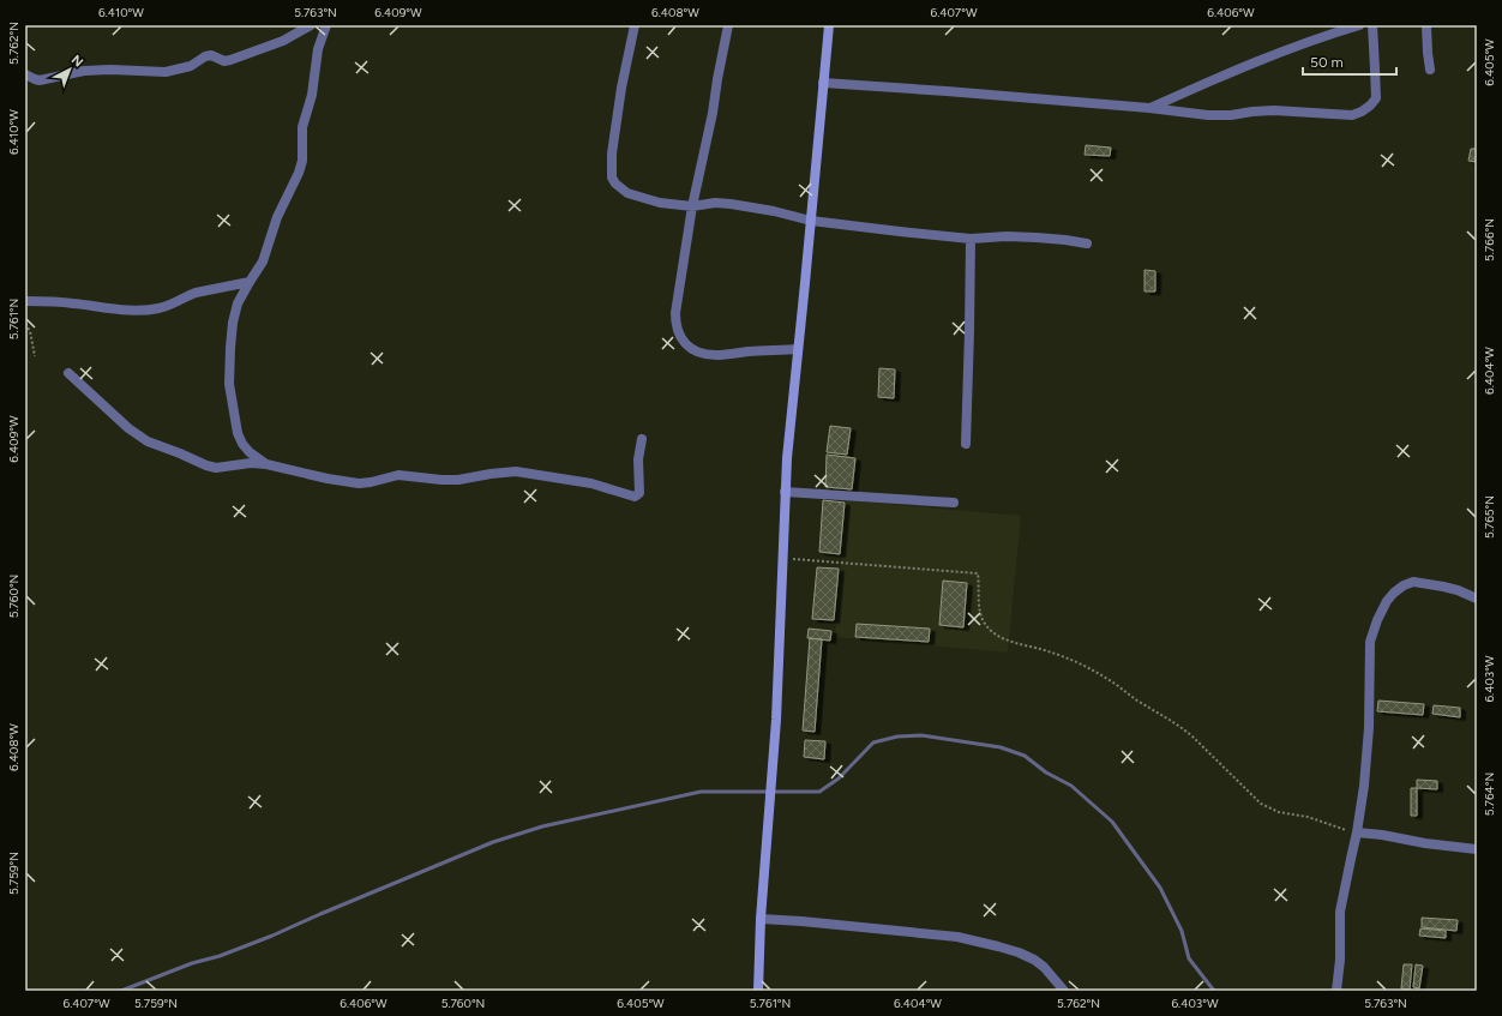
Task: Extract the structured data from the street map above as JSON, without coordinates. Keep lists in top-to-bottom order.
{
  "scale_bar": "50 m",
  "north": "top right",
  "coordinates": [
    "6.410°W",
    "5.763°N",
    "6.409°W",
    "6.408°W",
    "6.407°W",
    "6.406°W",
    "5.762°N",
    "6.405°W",
    "5.766°N",
    "5.761°N",
    "6.404°W",
    "5.765°N",
    "5.760°N",
    "6.403°W",
    "5.764°N",
    "5.759°N"
  ]
}
